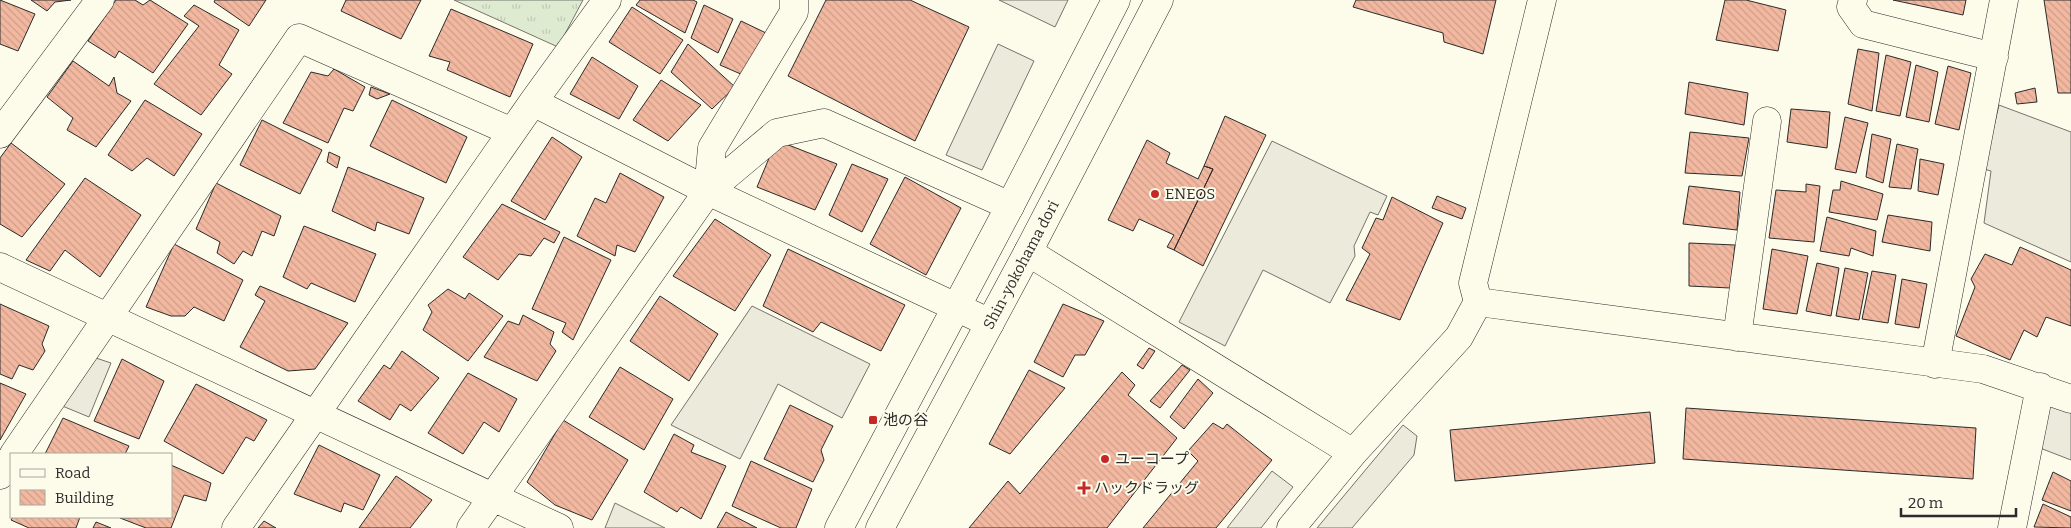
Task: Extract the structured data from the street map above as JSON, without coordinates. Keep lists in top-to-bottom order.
{
  "streets": {
    "street": ["Shin-yokohama dori"]
  },
  "places": {
    "other": ["ENEOS", "ユーコープ"],
    "transit": ["池の谷"],
    "health": ["ハックドラッグ"]
  },
  "legend": ["Road", "Building"],
  "scale_bar": "20 m"
}
